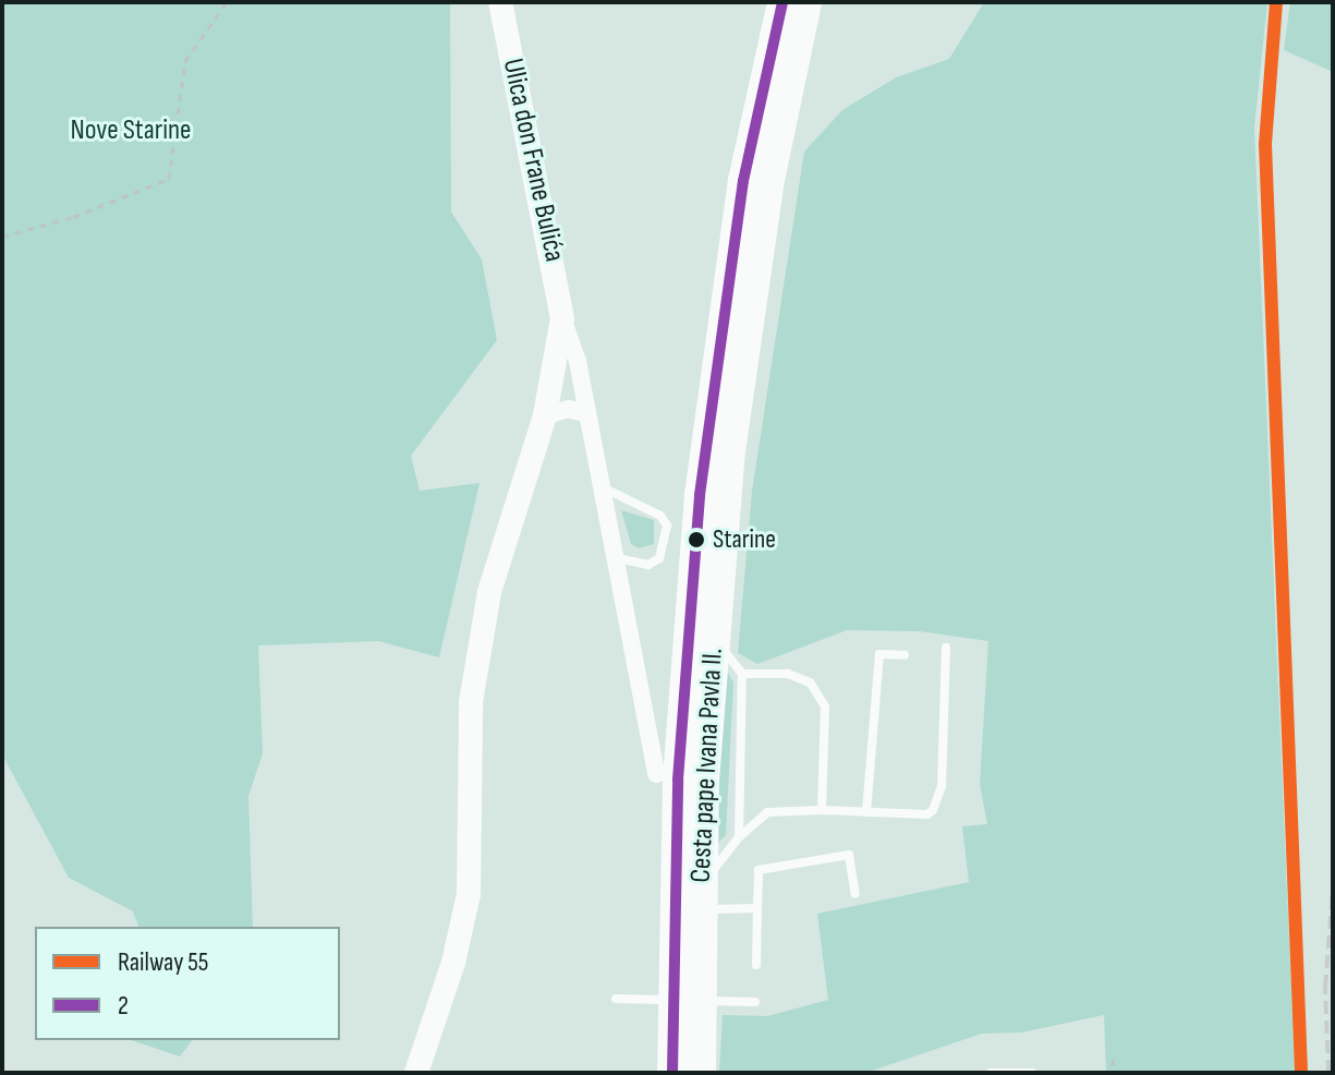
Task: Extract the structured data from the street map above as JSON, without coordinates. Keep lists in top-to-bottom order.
{
  "streets": {
    "highway": ["Cesta pape Ivana Pavla II."],
    "street": ["Ulica don Frane Bulića"]
  },
  "parks": ["Nove Starine"],
  "places": ["Starine"],
  "lines": ["rail line 55", "transit line 2"],
  "legend": ["Railway 55", "2"]
}
